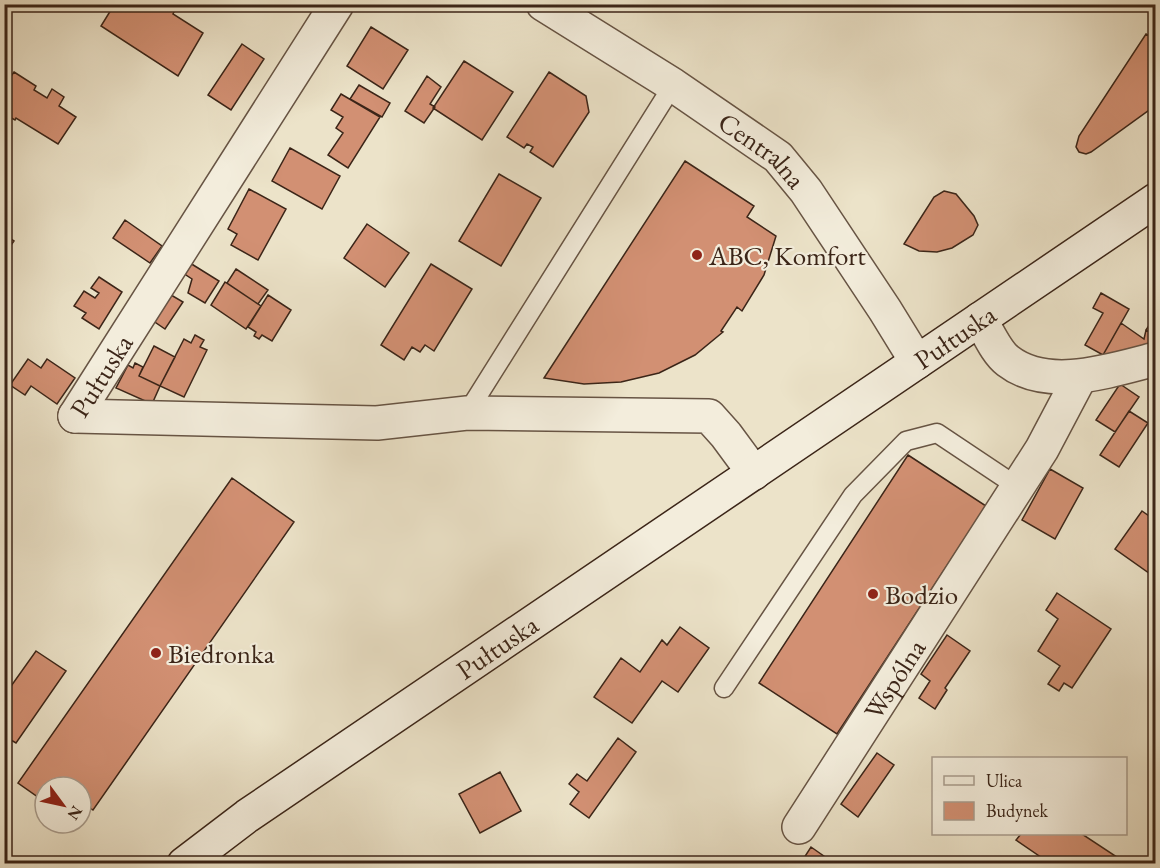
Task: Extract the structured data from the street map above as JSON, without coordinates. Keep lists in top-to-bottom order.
{
  "streets": {
    "street": ["Centralna", "Pułtuska", "Wspólna"]
  },
  "crossings": [
    ["Centralna", "Pułtuska"]
  ],
  "places": ["ABC, Komfort", "Bodzio", "Biedronka"],
  "legend": ["Ulica", "Budynek"],
  "north": "bottom right"
}
